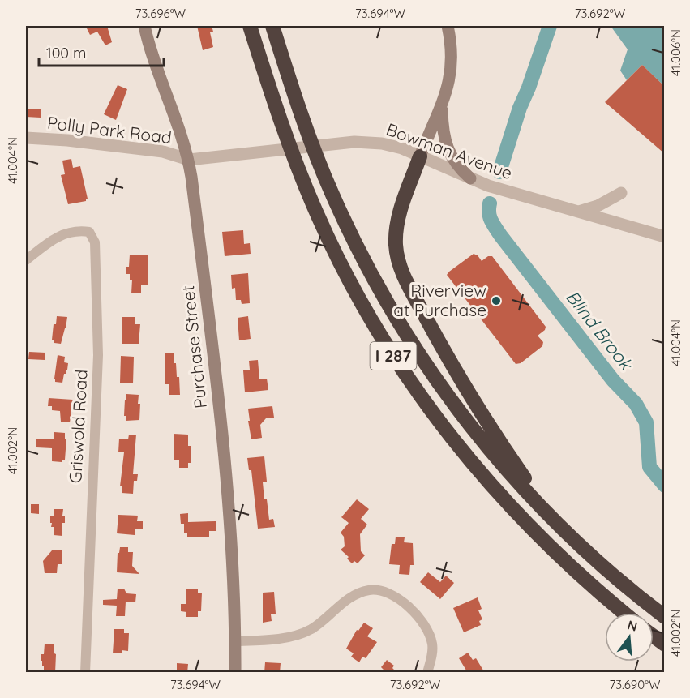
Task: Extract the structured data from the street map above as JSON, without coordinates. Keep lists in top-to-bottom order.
{
  "streets": {
    "highway": ["I 287"],
    "main road": ["Purchase Street"],
    "street": ["Polly Park Road", "Bowman Avenue", "Griswold Road"]
  },
  "crossings": [
    ["Polly Park Road", "Bowman Avenue"],
    ["Polly Park Road", "Purchase Street"],
    ["Bowman Avenue", "Purchase Street"]
  ],
  "water": ["Blind Brook"],
  "places": ["Riverview at Purchase"],
  "scale_bar": "100 m",
  "north": "top",
  "coordinates": [
    "73.696°W",
    "73.694°W",
    "73.692°W",
    "41.006°N",
    "41.004°N",
    "41.002°N",
    "73.690°W"
  ]
}
